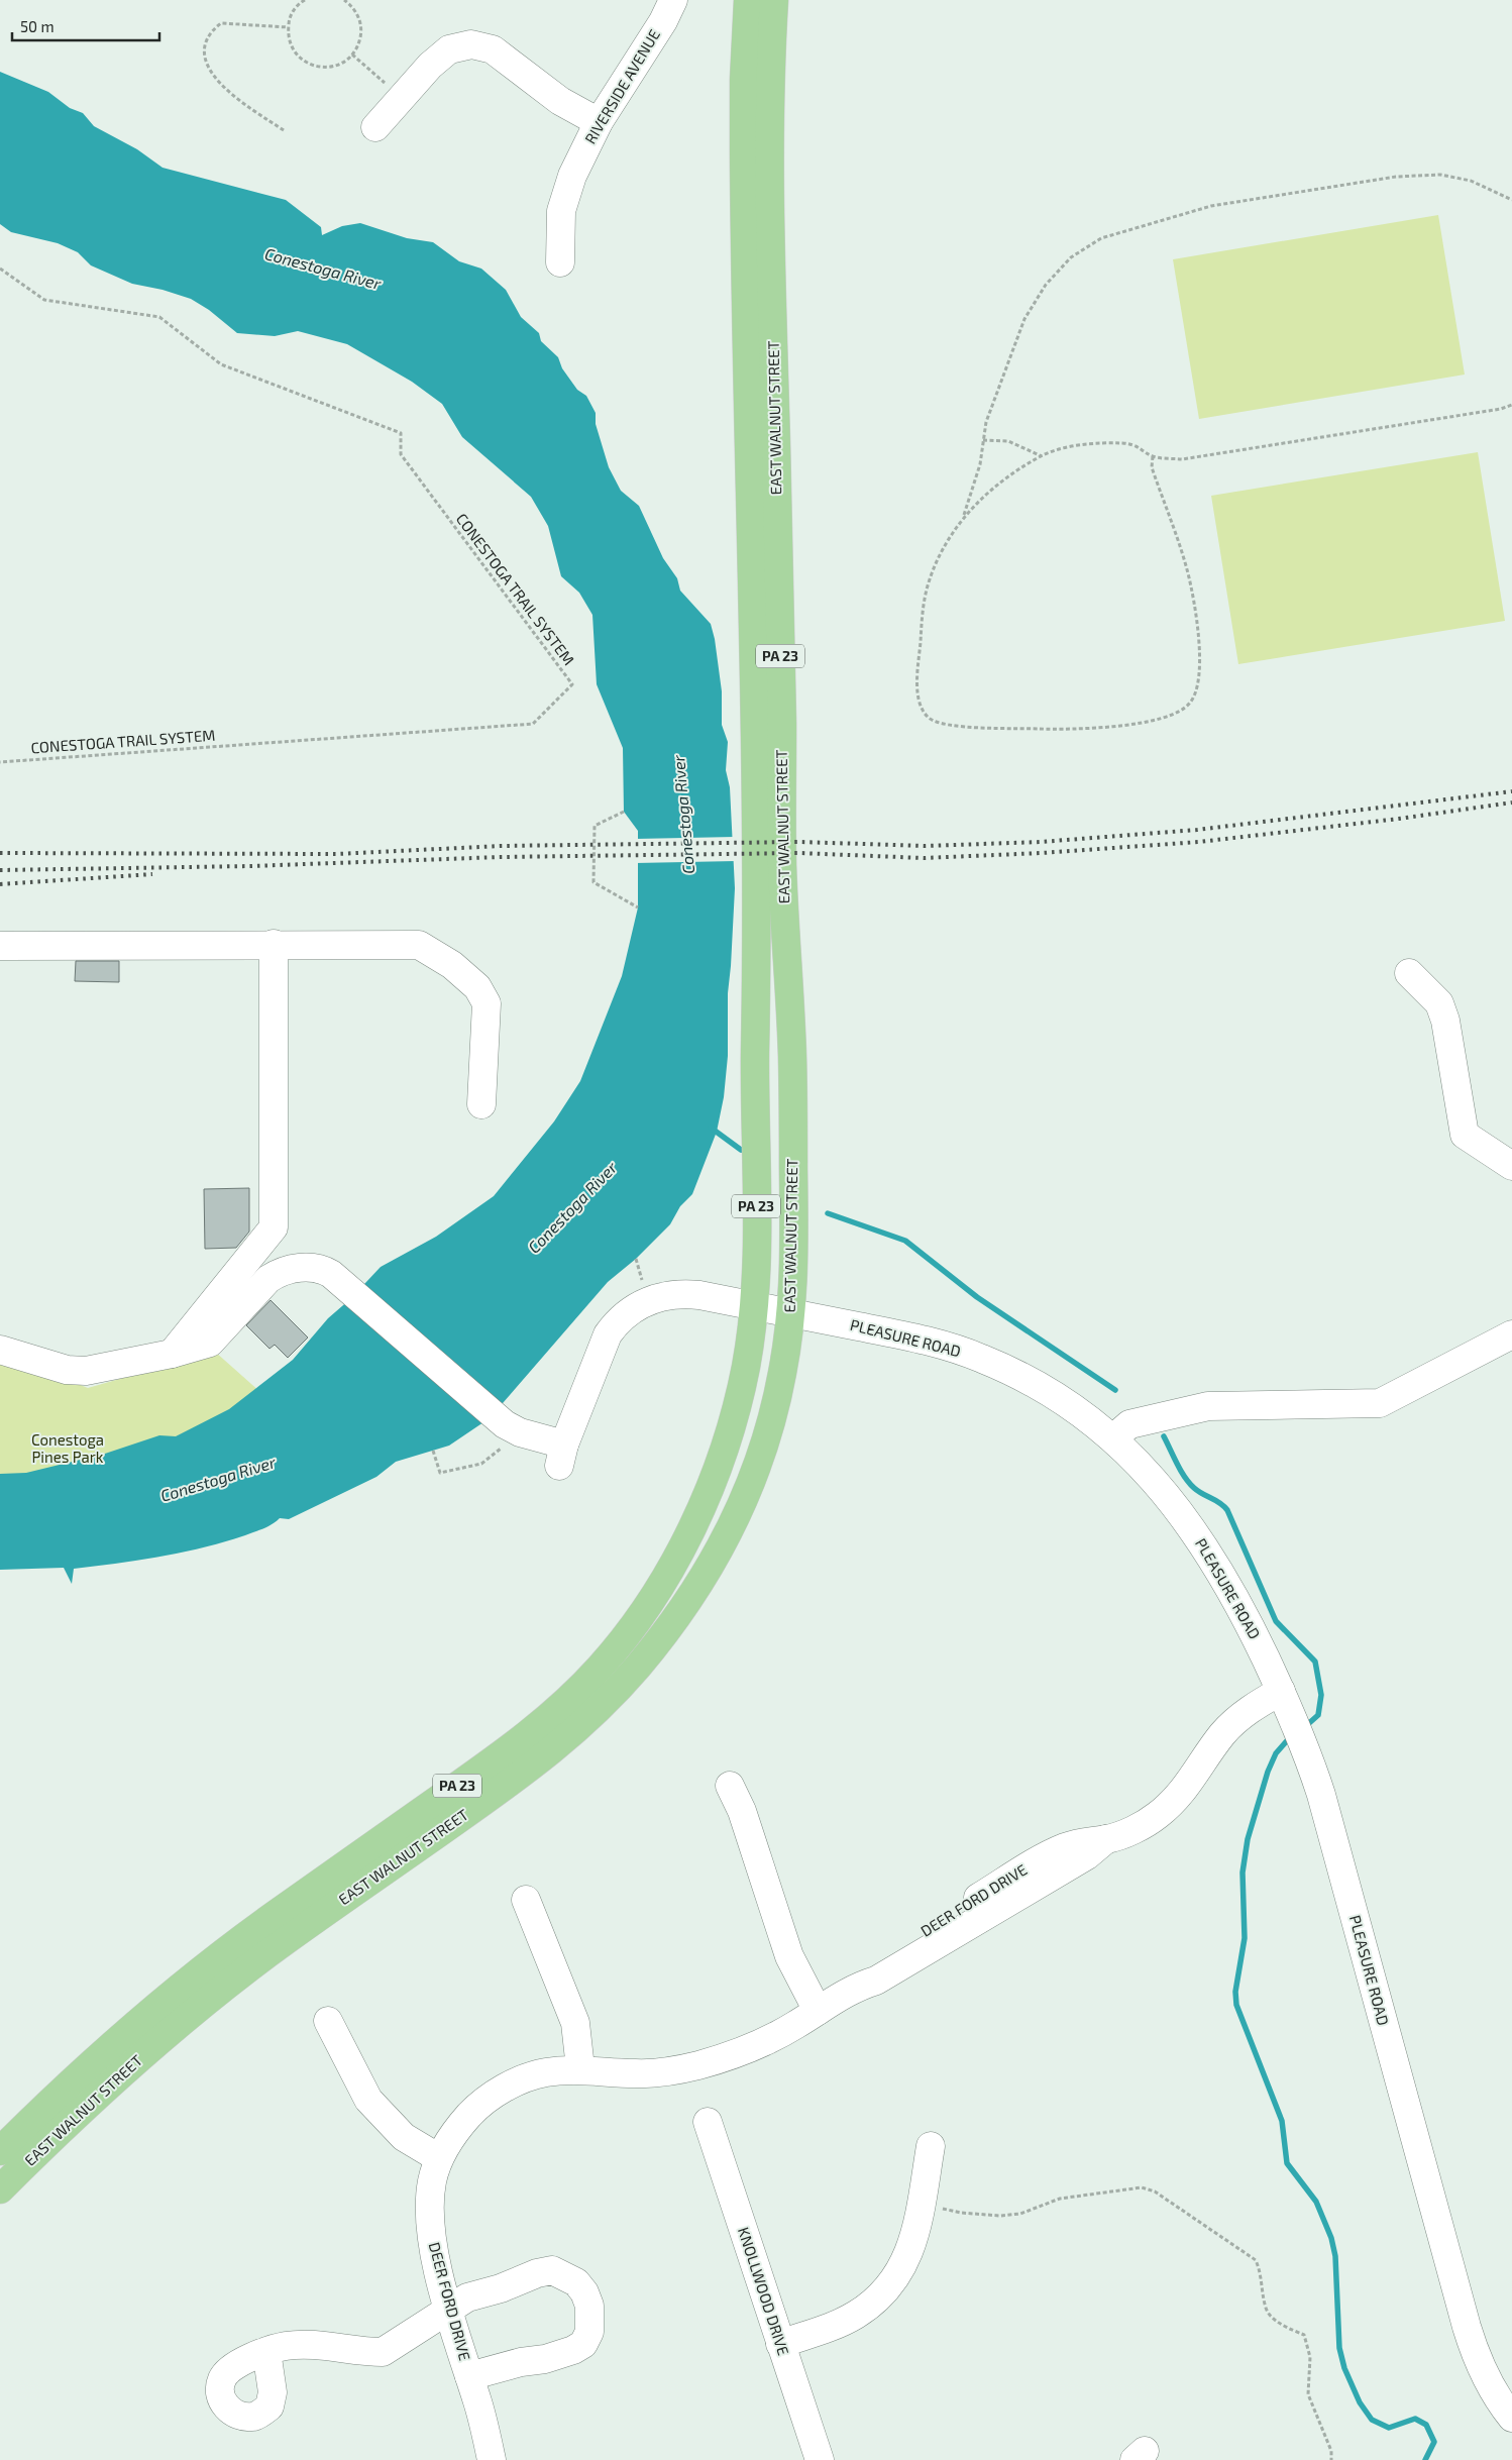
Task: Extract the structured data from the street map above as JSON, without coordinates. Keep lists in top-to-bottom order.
{
  "streets": {
    "main road": ["EAST WALNUT STREET", "PA 23"],
    "street": [
      "RIVERSIDE AVENUE",
      "PLEASURE ROAD",
      "DEER FORD DRIVE",
      "KNOLLWOOD DRIVE"
    ],
    "path": ["CONESTOGA TRAIL SYSTEM"]
  },
  "crossings": [
    ["EAST WALNUT STREET", "PLEASURE ROAD"],
    ["PLEASURE ROAD", "DEER FORD DRIVE"]
  ],
  "water": ["Conestoga River"],
  "parks": ["Conestoga Pines Park"],
  "scale_bar": "50 m"
}
